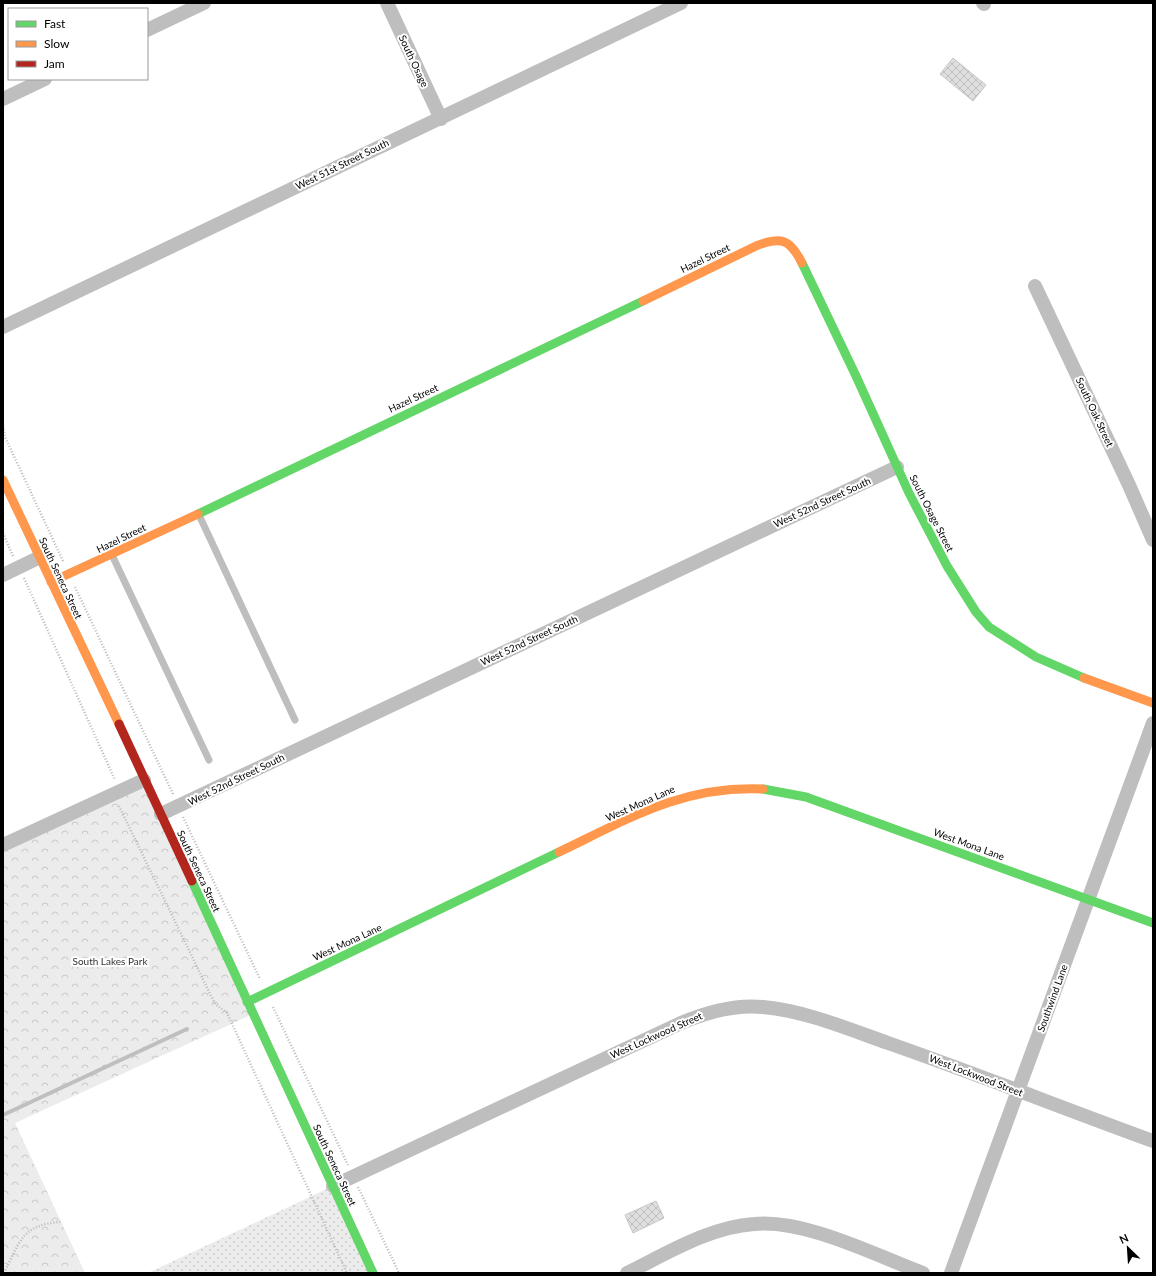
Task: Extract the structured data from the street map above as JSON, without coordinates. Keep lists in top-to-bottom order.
{
  "streets": {
    "street": [
      "South Osage",
      "West 51st Street South",
      "Hazel Street",
      "South Oak Street",
      "West 52nd Street South",
      "South Osage Street",
      "South Seneca Street",
      "West Mona Lane",
      "Southwind Lane",
      "West Lockwood Street"
    ]
  },
  "crossings": [
    ["South Osage", "West 51st Street South"],
    ["Hazel Street", "South Osage Street"],
    ["Hazel Street", "South Seneca Street"],
    ["West 52nd Street South", "South Osage Street"],
    ["West 52nd Street South", "South Seneca Street"],
    ["South Seneca Street", "West Mona Lane"],
    ["South Seneca Street", "West Lockwood Street"],
    ["West Mona Lane", "Southwind Lane"],
    ["Southwind Lane", "West Lockwood Street"]
  ],
  "parks": ["South Lakes Park"],
  "legend": ["Fast", "Slow", "Jam"],
  "north": "top left"
}
